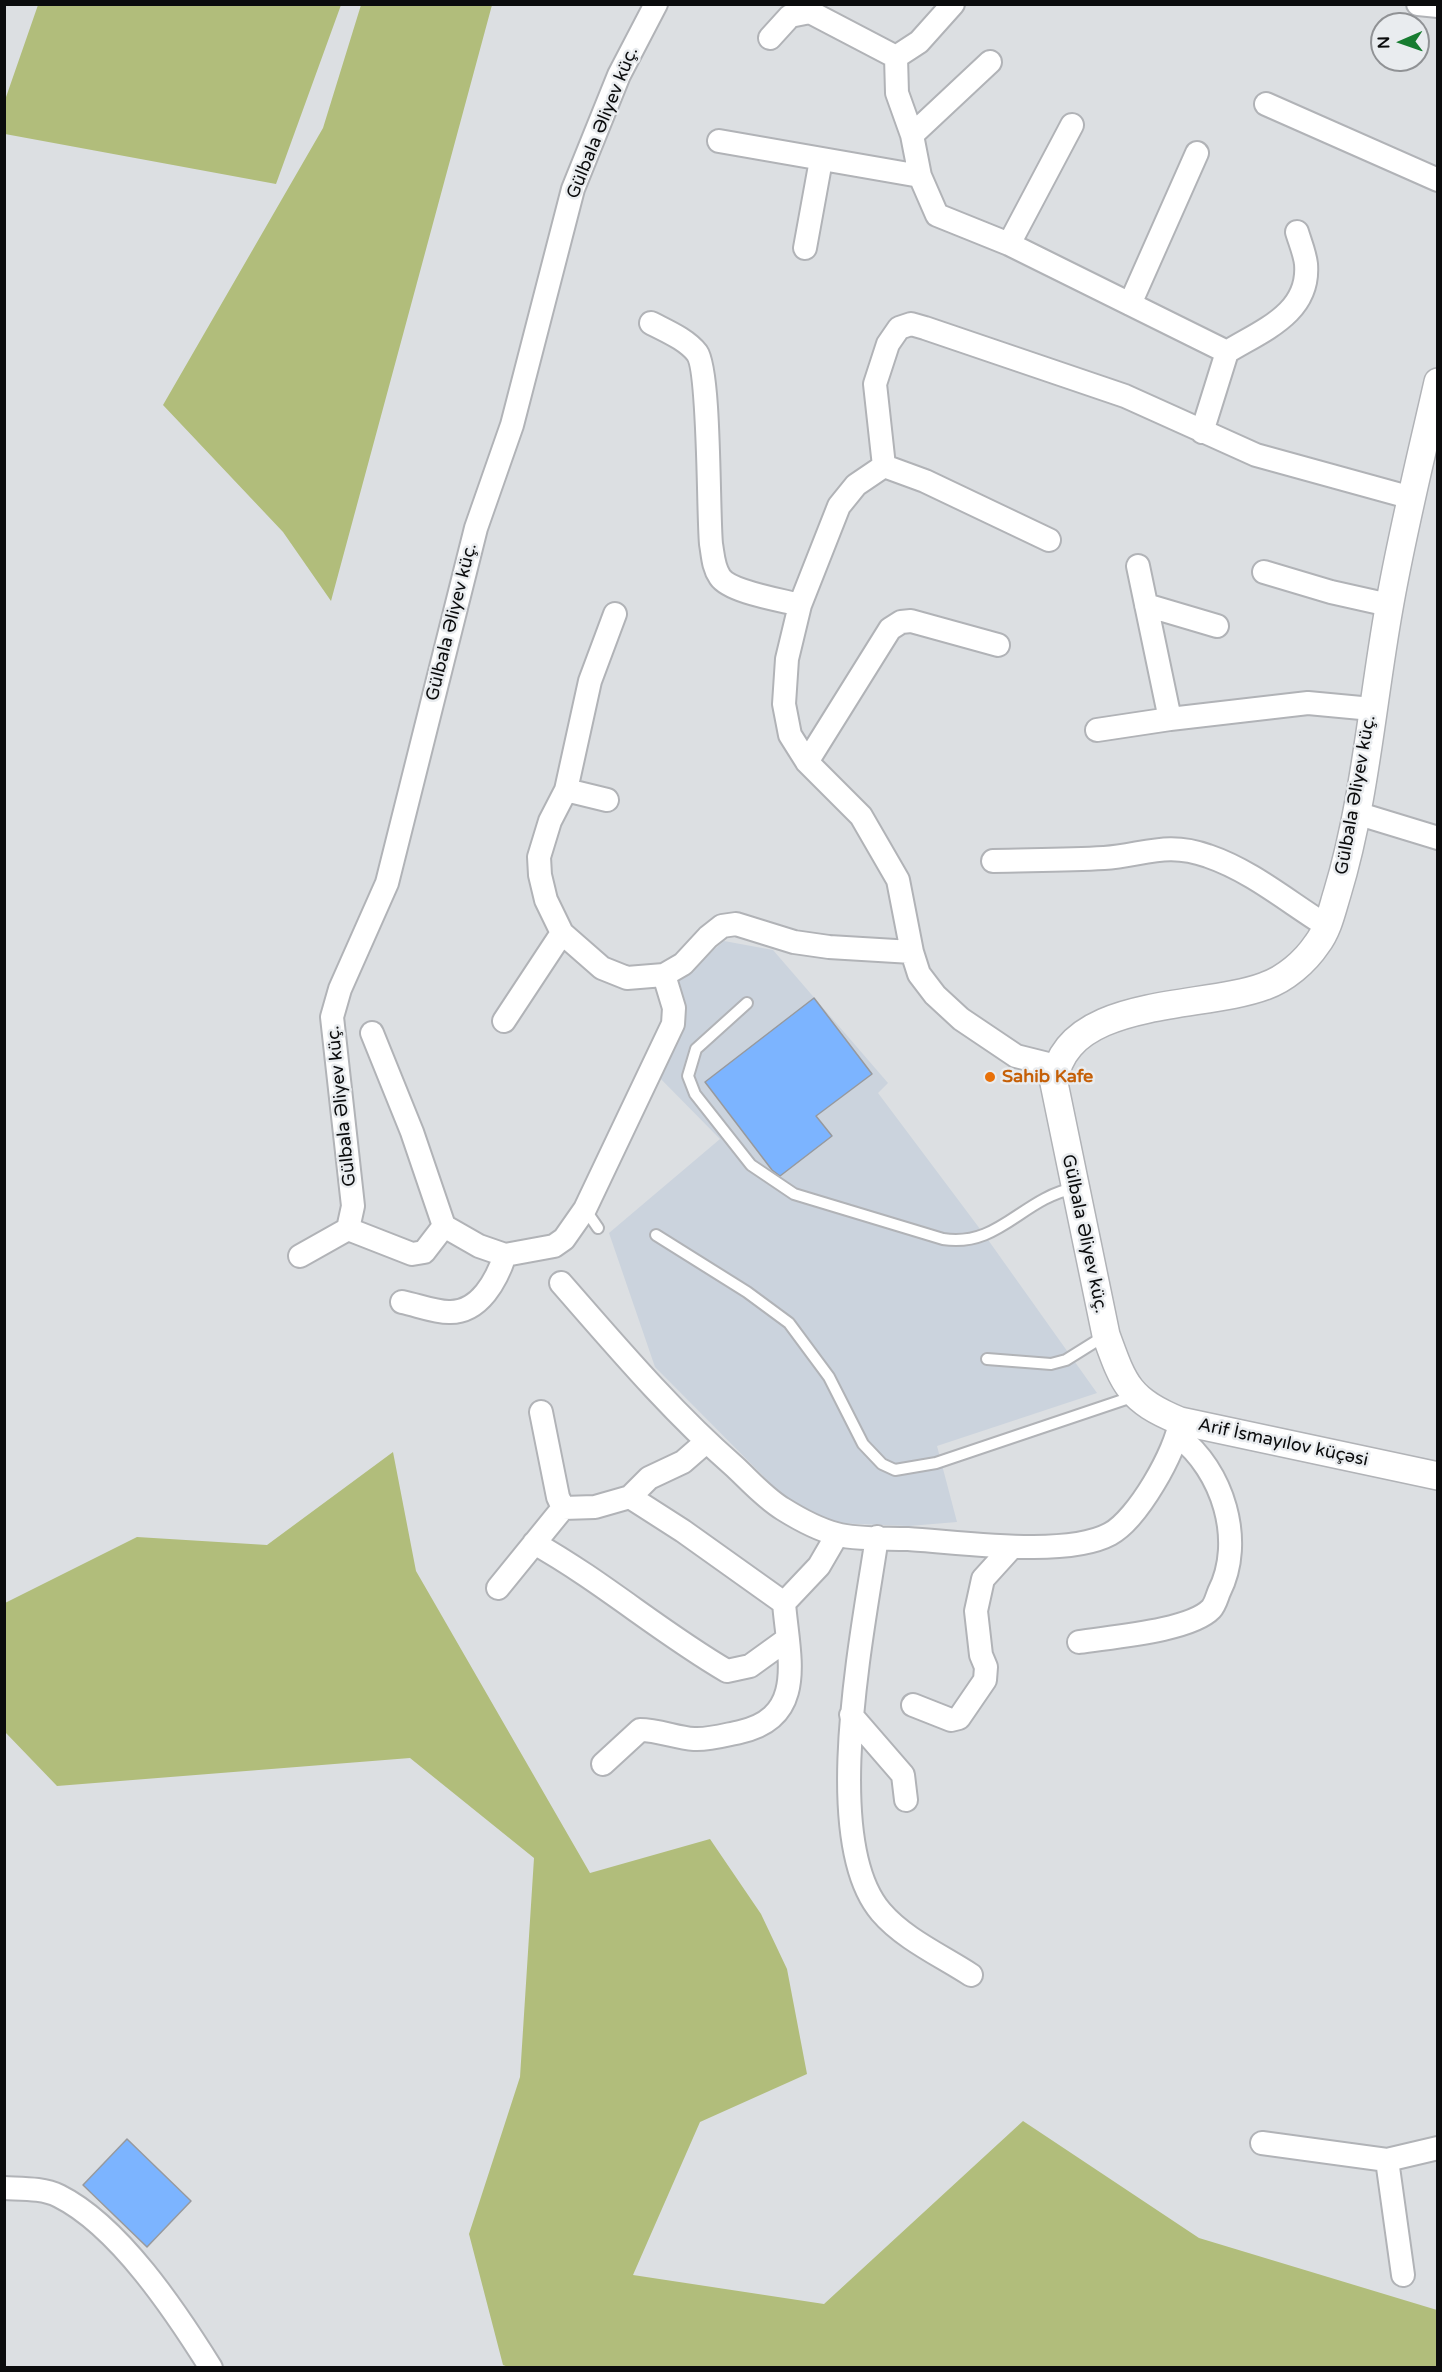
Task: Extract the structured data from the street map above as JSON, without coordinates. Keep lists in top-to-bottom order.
{
  "streets": {
    "street": ["Gülbala Əliyev küç.", "Arif İsmayılov küçəsi"]
  },
  "crossings": [
    ["Gülbala Əliyev küç.", "Arif İsmayılov küçəsi"]
  ],
  "places": ["Sahib Kafe"],
  "north": "left"
}
